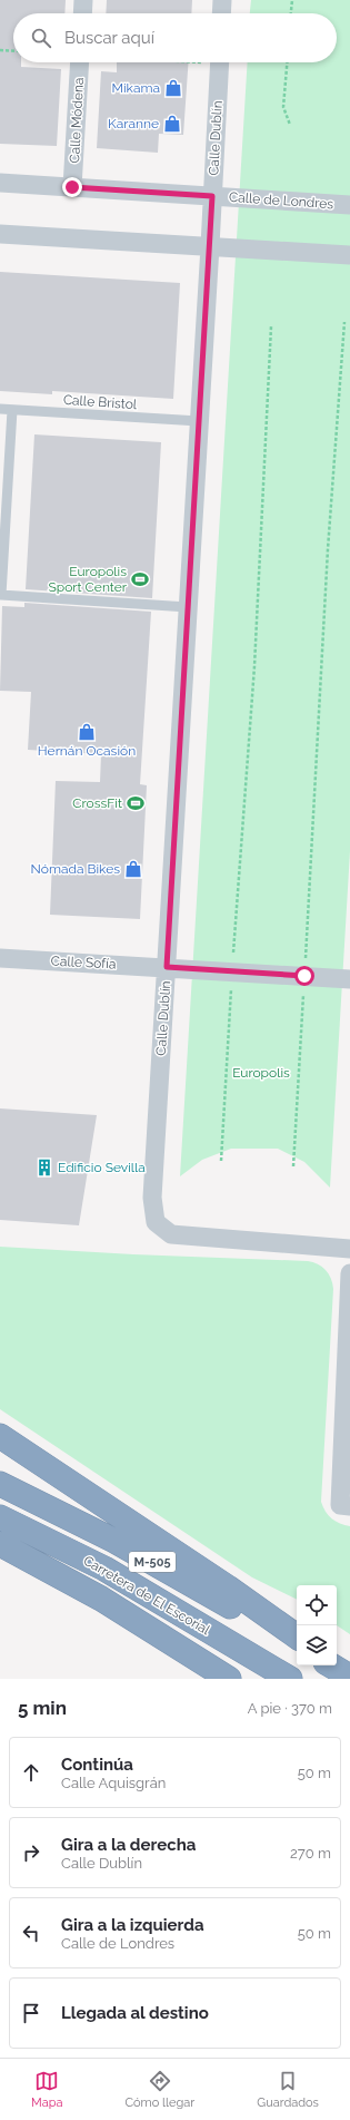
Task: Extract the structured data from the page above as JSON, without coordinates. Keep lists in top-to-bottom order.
{
  "streets": {
    "highway": ["M-505", "Carretera de El Escorial"],
    "street": [
      "Calle Módena",
      "Calle Dublín",
      "Calle de Londres",
      "Calle Sofía"
    ],
    "lane": ["Calle Bristol"]
  },
  "crossings": [
    ["Calle Módena", "Calle de Londres"],
    ["Calle Dublín", "Calle de Londres"],
    ["Calle Dublín", "Calle Bristol"],
    ["Calle Dublín", "Calle Sofía"]
  ],
  "parks": ["Europolis"],
  "places": {
    "shop": [
      "Mikama",
      "Karanne",
      "Hernán Ocasión",
      "Nómada Bikes"
    ],
    "sports": ["Europolis Sport Center", "CrossFit"],
    "building": ["Edificio Sevilla"]
  },
  "page": {
    "search": "Buscar aquí",
    "heading": ["5 min", "A pie · 370 m"],
    "list": [
      ["Continúa", "Calle Aquisgrán", "50 m"],
      ["Gira a la derecha", "Calle Dublín", "270 m"],
      ["Gira a la izquierda", "Calle de Londres", "50 m"],
      "Llegada al destino"
    ],
    "nav": ["Mapa", "Cómo llegar", "Guardados"]
  }
}
